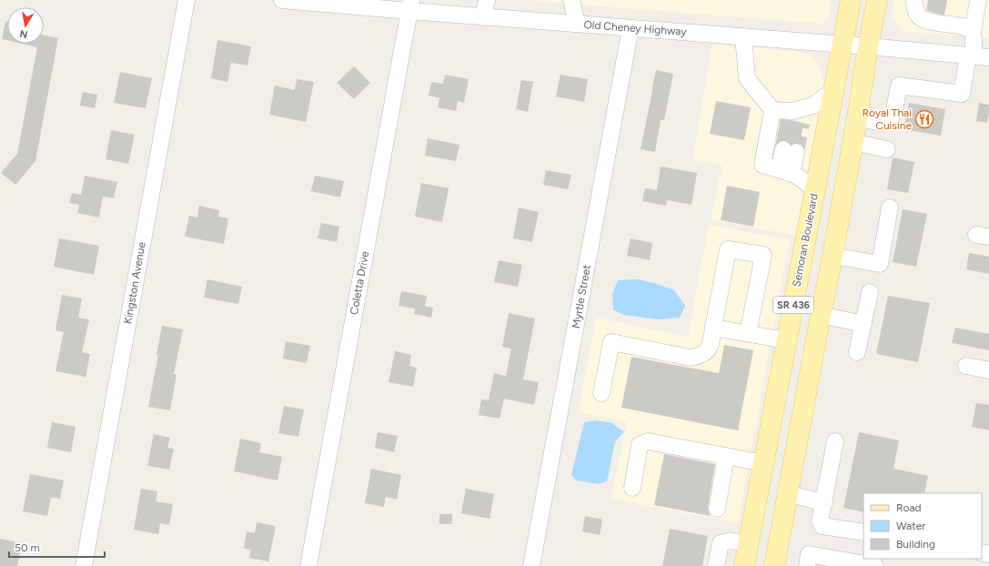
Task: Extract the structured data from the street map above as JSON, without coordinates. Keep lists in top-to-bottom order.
{
  "streets": {
    "main road": ["Semoran Boulevard", "SR 436"],
    "street": [
      "Old Cheney Highway",
      "Kingston Avenue",
      "Coletta Drive",
      "Myrtle Street"
    ]
  },
  "crossings": [
    ["Old Cheney Highway", "Semoran Boulevard"],
    ["Old Cheney Highway", "Coletta Drive"],
    ["Old Cheney Highway", "Myrtle Street"],
    ["Old Cheney Highway", "SR 436"]
  ],
  "places": {
    "restaurant": ["Royal Thai Cuisine"]
  },
  "legend": ["Road", "Water", "Building"],
  "scale_bar": "50 m",
  "north": "bottom"
}
